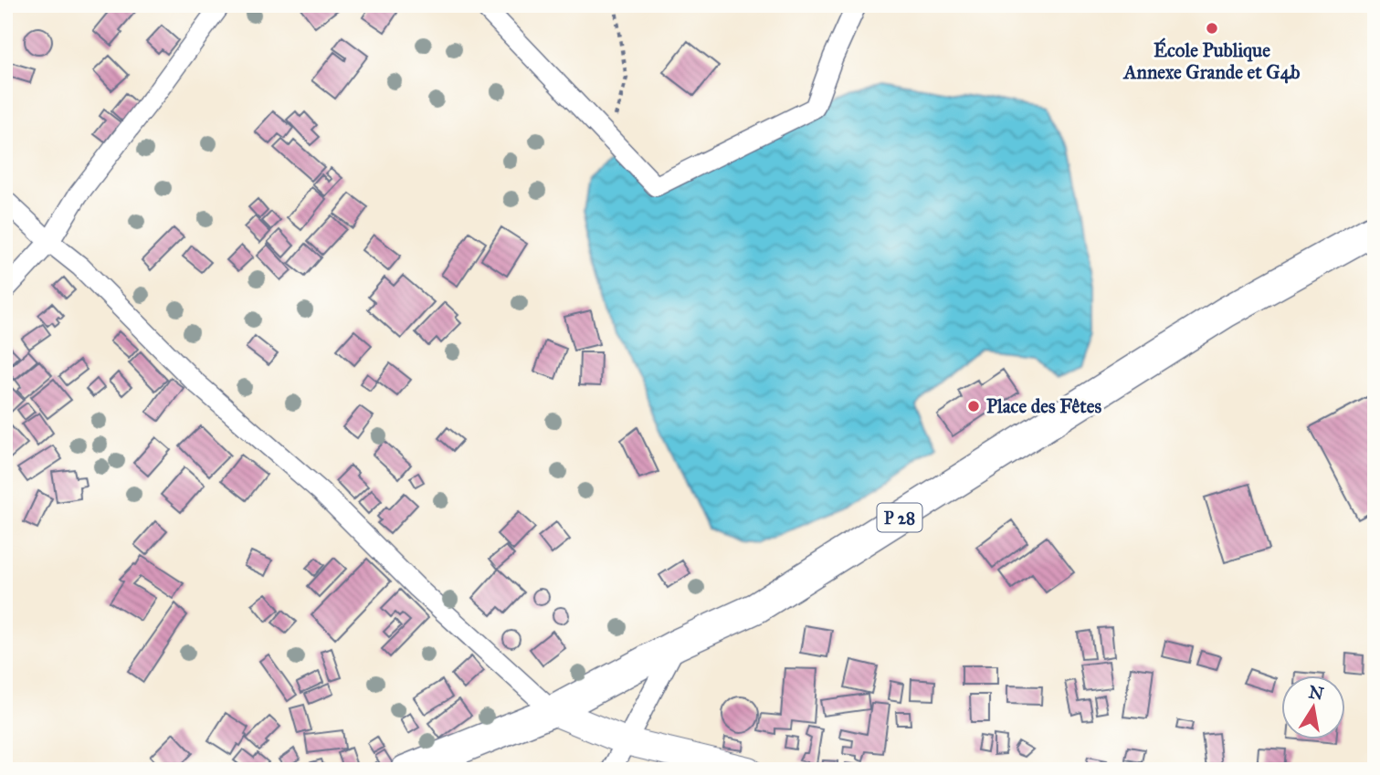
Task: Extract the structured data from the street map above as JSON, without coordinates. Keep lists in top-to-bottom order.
{
  "streets": {
    "main road": ["P 28"]
  },
  "places": ["École Publique Annexe Grande et G4b", "Place des Fêtes"],
  "north": "top"
}
